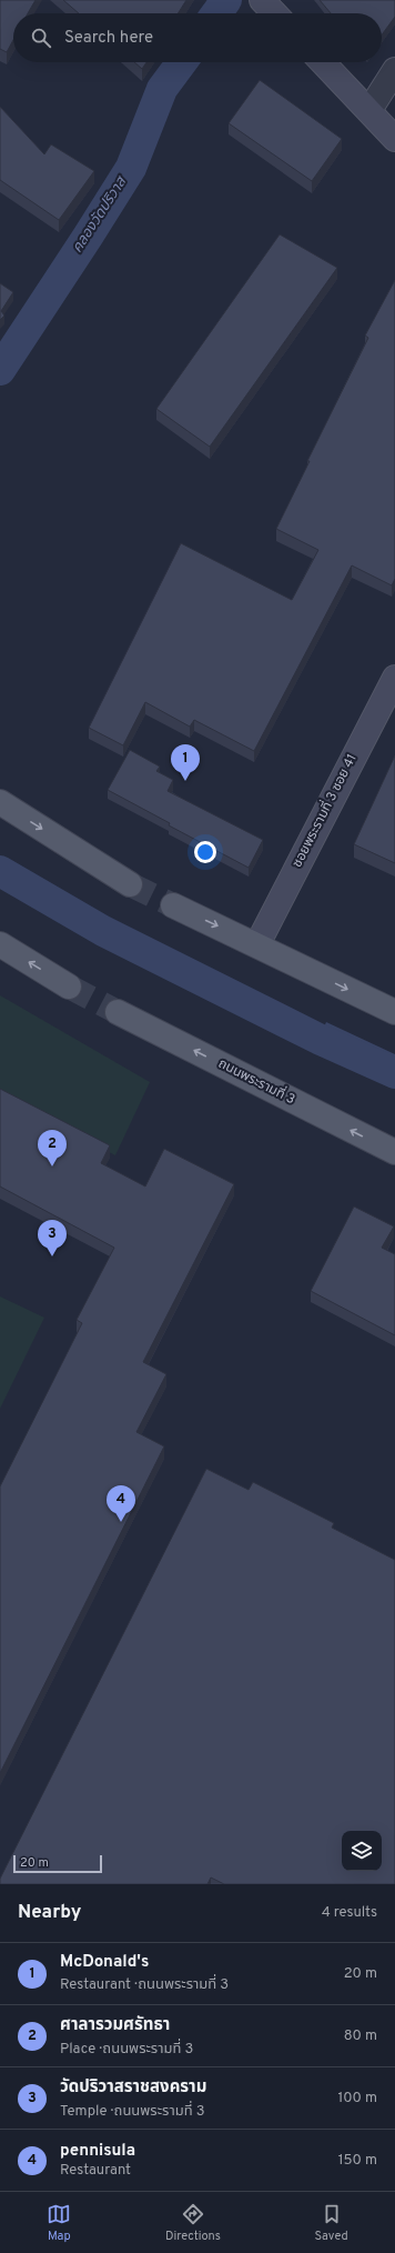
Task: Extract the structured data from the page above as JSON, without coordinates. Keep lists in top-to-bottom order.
{
  "streets": {
    "main road": ["ถนนพระรามที่ 3"],
    "street": ["ซอยพระรามที่ 3 ซอย 41"]
  },
  "water": ["คลองวัดปริวาส"],
  "scale_bar": "20 m",
  "page": {
    "search": "Search here",
    "pins": [
      "1",
      "2",
      "3",
      "4"
    ],
    "scale": "20 m",
    "heading": ["Nearby", "4 results"],
    "list": [
      {
        "mark": "1",
        "name": "McDonald's",
        "note": "Restaurant · ถนนพระรามที่ 3",
        "value": "20 m"
      },
      {
        "mark": "2",
        "name": "ศาลารวมศรัทธา",
        "note": "Place · ถนนพระรามที่ 3",
        "value": "80 m"
      },
      {
        "mark": "3",
        "name": "วัดปริวาสราชสงคราม",
        "note": "Temple · ถนนพระรามที่ 3",
        "value": "100 m"
      },
      {
        "mark": "4",
        "name": "pennisula",
        "note": "Restaurant",
        "value": "150 m"
      }
    ],
    "nav": ["Map", "Directions", "Saved"]
  }
}
